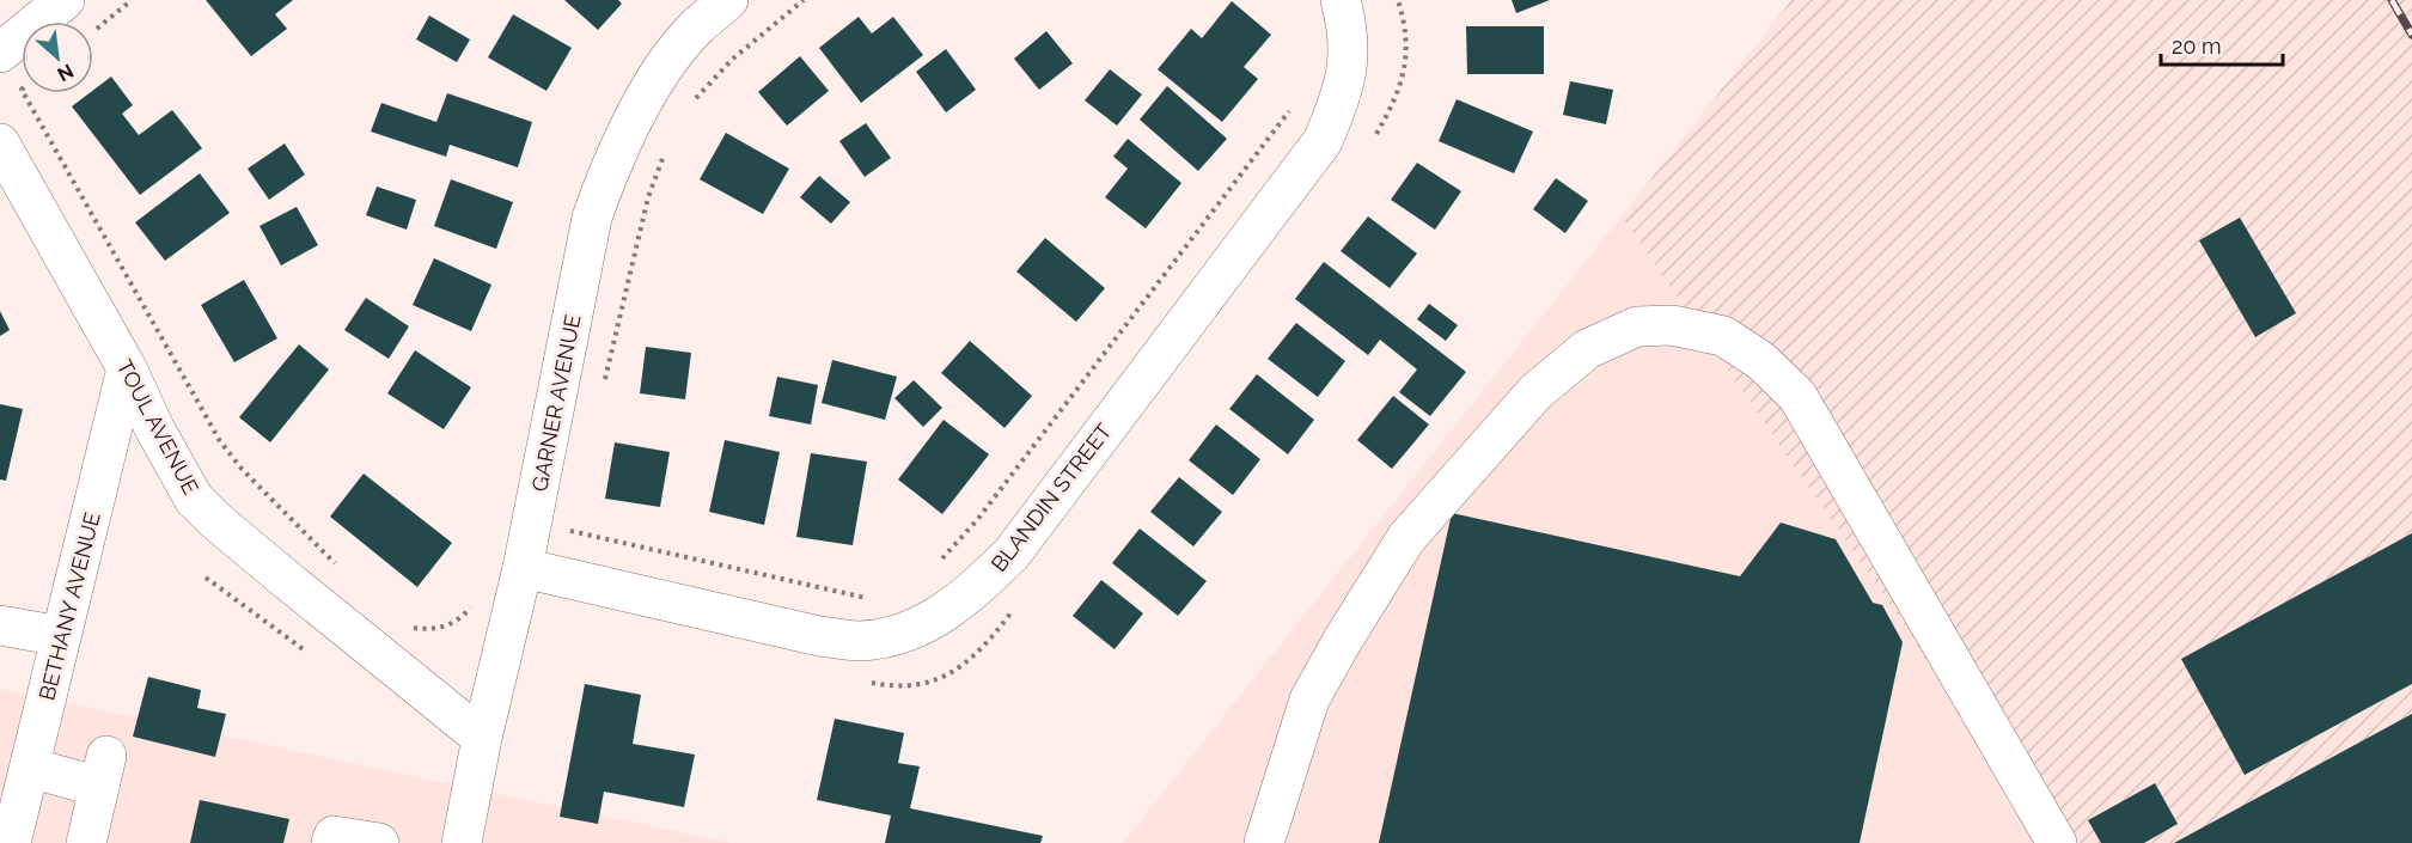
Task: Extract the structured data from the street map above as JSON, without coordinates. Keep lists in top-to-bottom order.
{
  "streets": {
    "street": [
      "GARNER AVENUE",
      "TOUL AVENUE",
      "BLANDIN STREET",
      "BETHANY AVENUE"
    ]
  },
  "crossings": [
    ["GARNER AVENUE", "TOUL AVENUE"],
    ["GARNER AVENUE", "BLANDIN STREET"],
    ["TOUL AVENUE", "BETHANY AVENUE"]
  ],
  "scale_bar": "20 m",
  "north": "bottom right"
}
